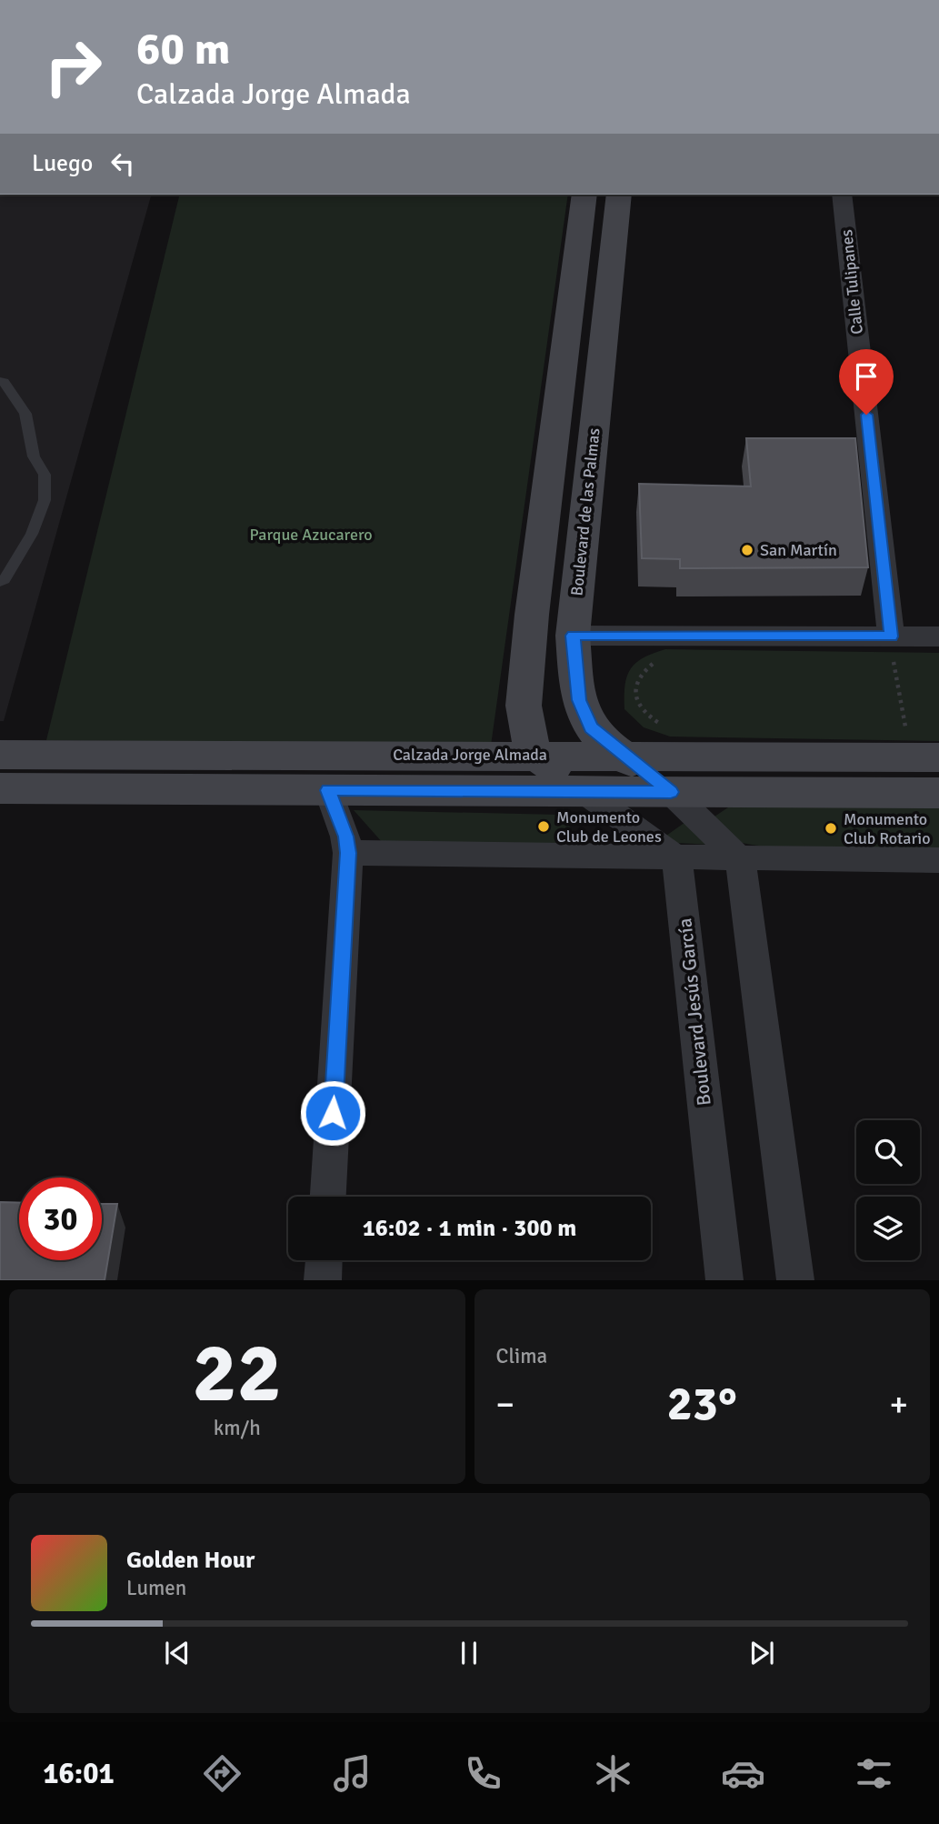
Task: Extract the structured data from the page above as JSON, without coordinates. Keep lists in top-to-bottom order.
{
  "streets": {
    "street": [
      "Calle Tulipanes",
      "Boulevard de las Palmas",
      "Calzada Jorge Almada",
      "Boulevard Jesús García"
    ]
  },
  "crossings": [
    ["Boulevard de las Palmas", "Calzada Jorge Almada"]
  ],
  "parks": ["Parque Azucarero"],
  "places": ["San Martín", "Monumento Club de Leones", "Monumento Club Rotario"],
  "page": {
    "turn": ["60 m", "Calzada Jorge Almada"],
    "then": "Luego",
    "limit": "30",
    "trip": "16:02 · 1 min · 300 m",
    "tile": [
      ["22", "km/h"],
      "Clima"
    ],
    "heat": ["−", "23°", "+"],
    "song": ["Golden Hour", "Lumen"],
    "tabs": "16:01"
  }
}
